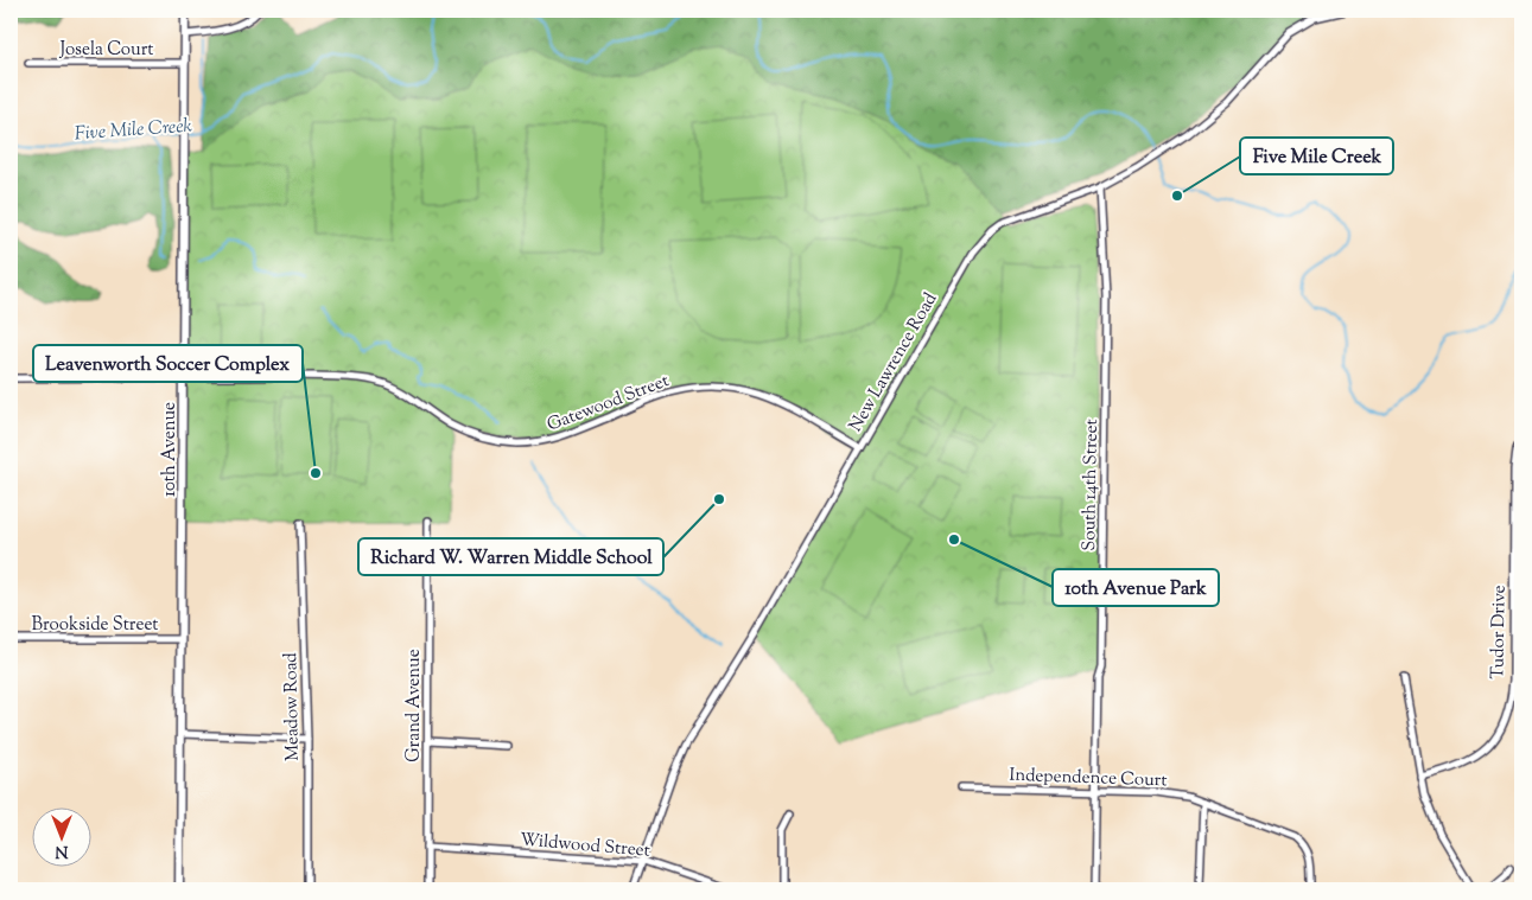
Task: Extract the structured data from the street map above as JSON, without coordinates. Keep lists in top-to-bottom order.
{
  "streets": {
    "street": [
      "Josela Court",
      "New Lawrence Road",
      "Gatewood Street",
      "10th Avenue",
      "South 14th Street",
      "Brookside Street",
      "Tudor Drive",
      "Grand Avenue",
      "Meadow Road",
      "Independence Court",
      "Wildwood Street"
    ]
  },
  "crossings": [
    ["Josela Court", "10th Avenue"],
    ["New Lawrence Road", "Gatewood Street"],
    ["New Lawrence Road", "South 14th Street"],
    ["New Lawrence Road", "Wildwood Street"],
    ["Gatewood Street", "10th Avenue"],
    ["10th Avenue", "Brookside Street"],
    ["South 14th Street", "Independence Court"],
    ["Grand Avenue", "Wildwood Street"]
  ],
  "water": ["Five Mile Creek"],
  "places": [
    "Five Mile Creek",
    "Leavenworth Soccer Complex",
    "Richard W. Warren Middle School",
    "10th Avenue Park"
  ],
  "north": "bottom"
}
